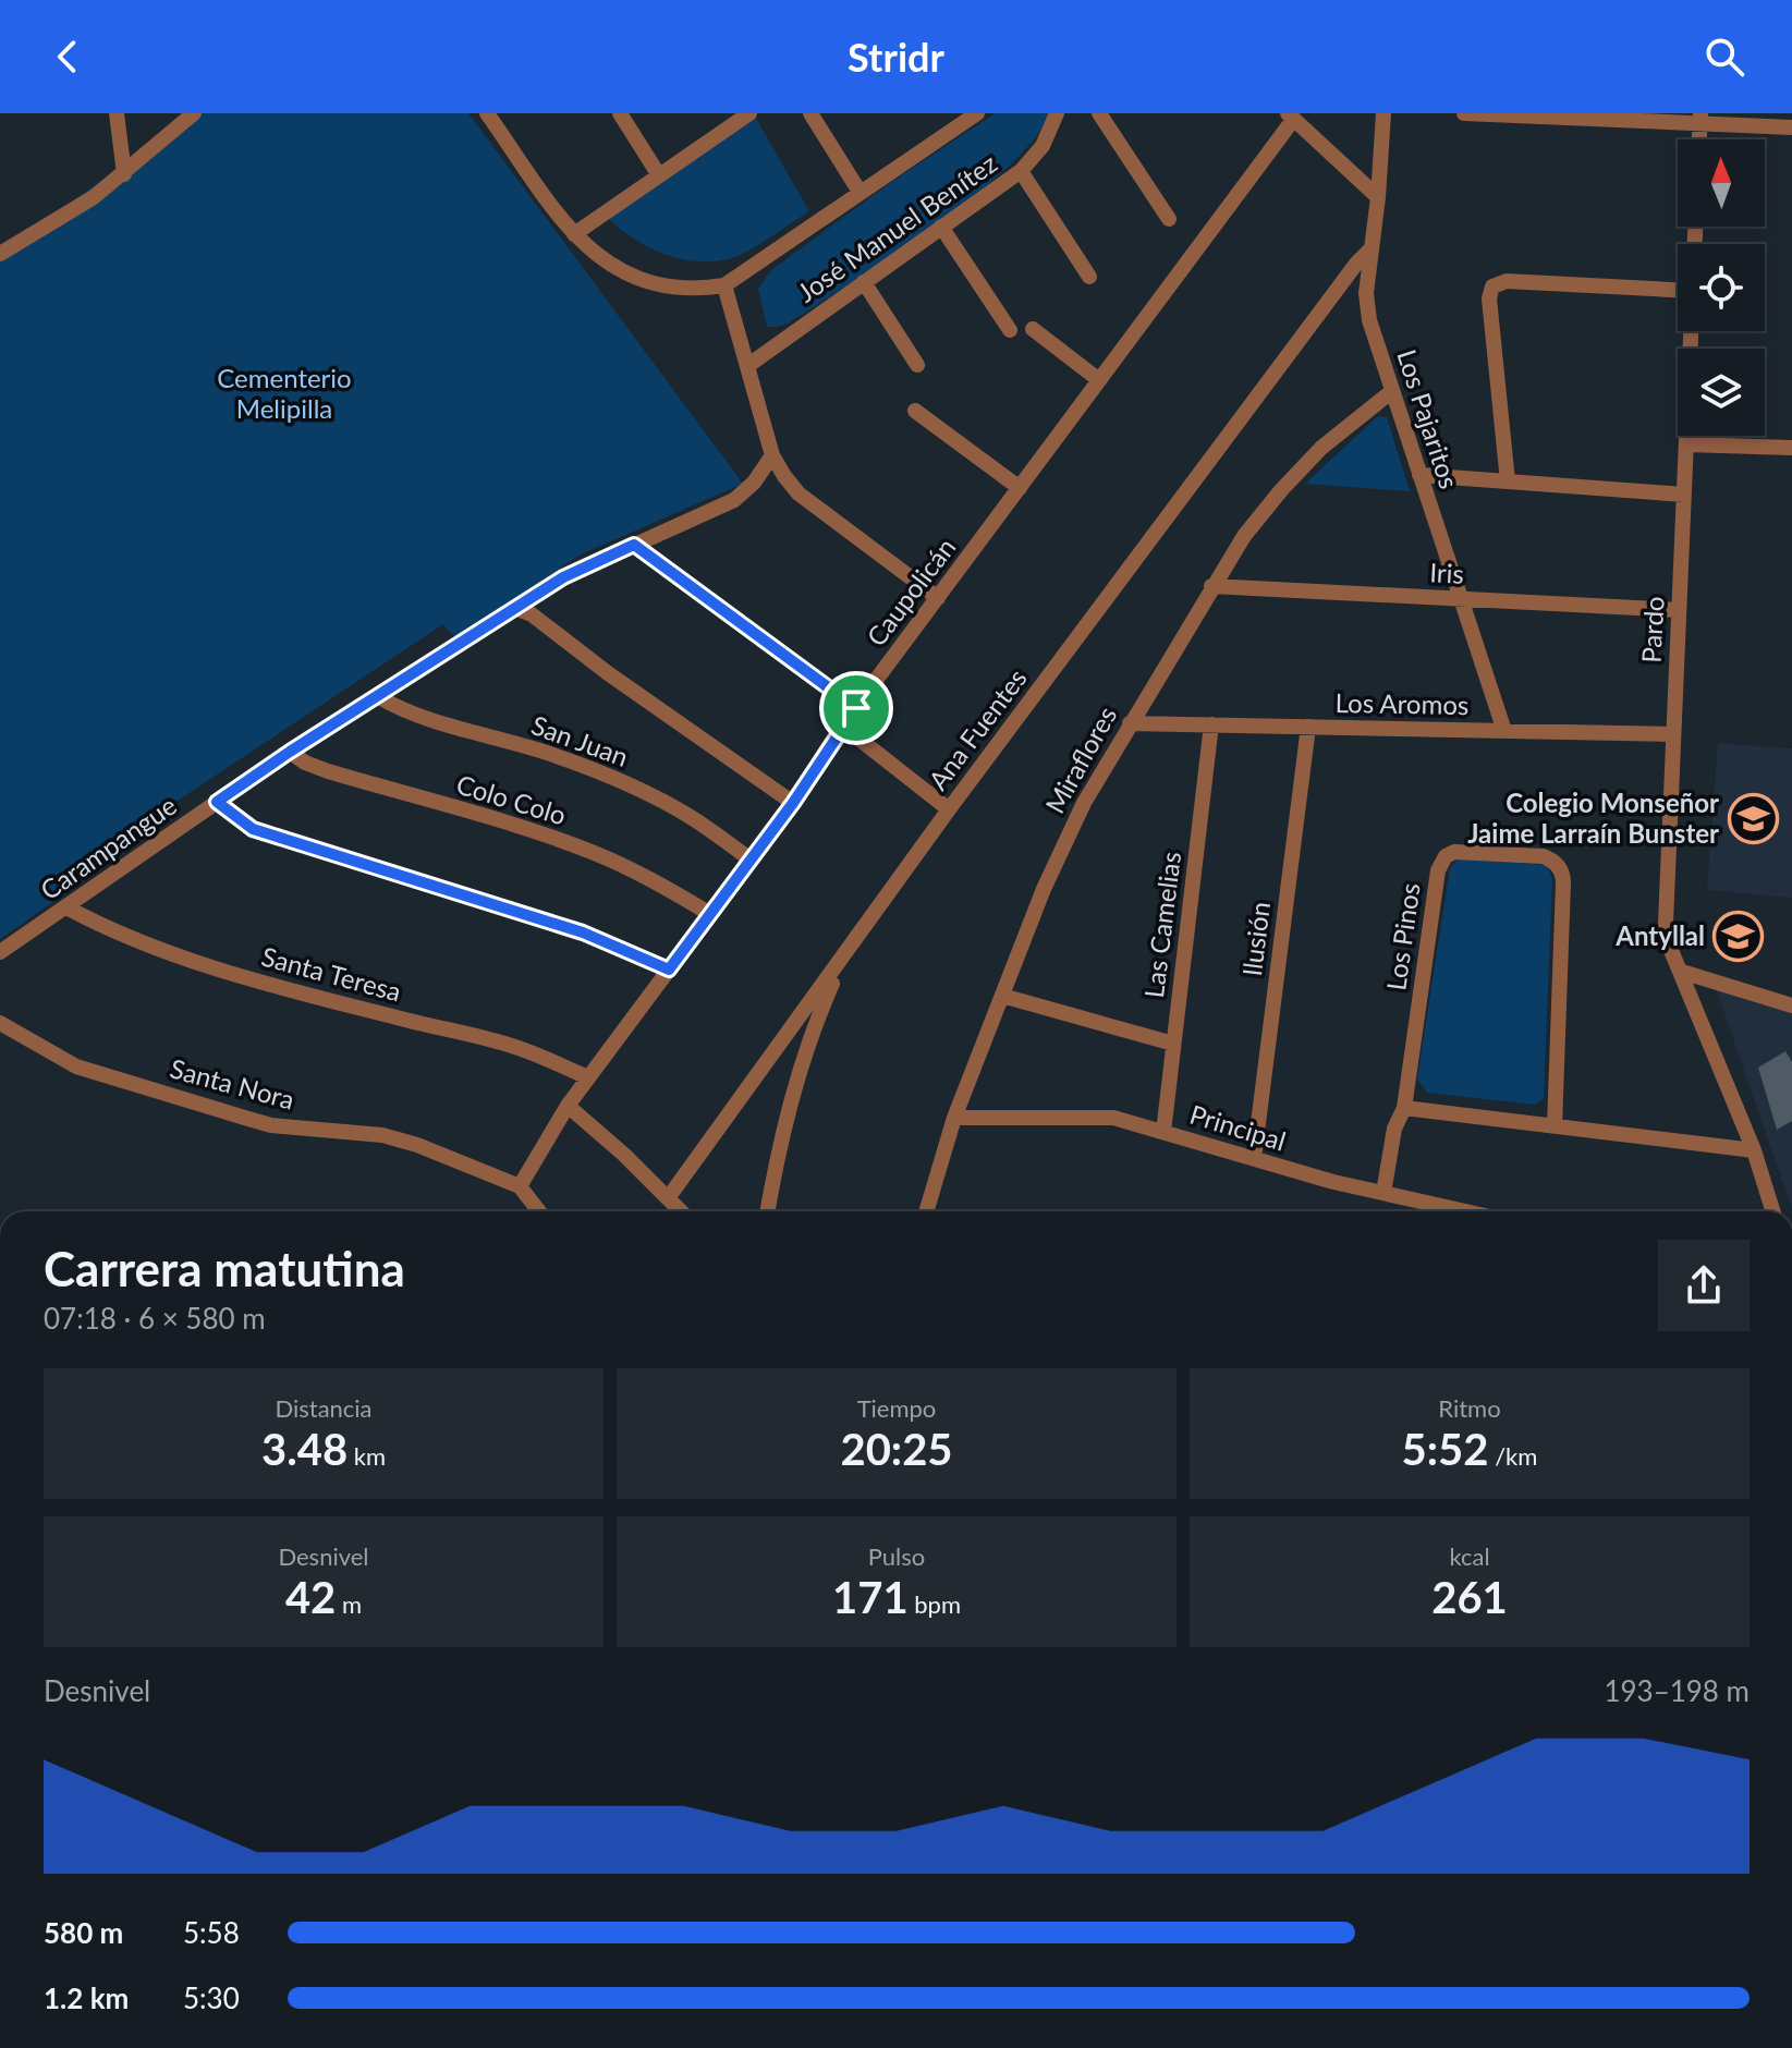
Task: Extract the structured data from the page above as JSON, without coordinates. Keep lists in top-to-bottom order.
{
  "streets": {
    "street": [
      "José Manuel Benítez",
      "Los Pajaritos",
      "Iris",
      "Caupolicán",
      "Pardo",
      "Los Aromos",
      "Ana Fuentes",
      "San Juan",
      "Miraflores",
      "Colo Colo",
      "Carampangue",
      "Las Camelias",
      "Los Pinos",
      "Ilusión",
      "Santa Teresa",
      "Santa Nora",
      "Principal"
    ]
  },
  "crossings": [
    ["Los Pajaritos", "Iris"],
    ["Los Pajaritos", "Los Aromos"],
    ["Los Pajaritos", "Ana Fuentes"],
    ["Los Pajaritos", "Miraflores"],
    ["Iris", "Pardo"],
    ["Iris", "Miraflores"],
    ["Caupolicán", "San Juan"],
    ["Caupolicán", "Colo Colo"],
    ["Caupolicán", "Santa Teresa"],
    ["Caupolicán", "Santa Nora"],
    ["Pardo", "Los Aromos"],
    ["Los Aromos", "Miraflores"],
    ["Los Aromos", "Las Camelias"],
    ["Los Aromos", "Ilusión"],
    ["San Juan", "Carampangue"],
    ["Miraflores", "Principal"],
    ["Colo Colo", "Carampangue"],
    ["Carampangue", "Santa Teresa"],
    ["Las Camelias", "Principal"],
    ["Los Pinos", "Principal"],
    ["Ilusión", "Principal"]
  ],
  "parks": ["Cementerio Melipilla"],
  "places": {
    "school or university": ["Colegio Monseñor Jaime Larraín Bunster", "Antyllal"]
  },
  "north": "top",
  "page": {
    "header": "Stridr",
    "heading": ["Carrera matutina", "07:18 · 6 × 580 m"],
    "stats": [
      ["Distancia", "3.48 km"],
      ["Tiempo", "20:25"],
      ["Ritmo", "5:52 /km"],
      ["Desnivel", "42 m"],
      ["Pulso", "171 bpm"],
      ["kcal", "261"]
    ],
    "chart": ["Desnivel", "193–198 m"],
    "list": [
      {
        "name": "580 m",
        "note": "5:58"
      },
      {
        "name": "1.2 km",
        "note": "5:30"
      }
    ]
  }
}
